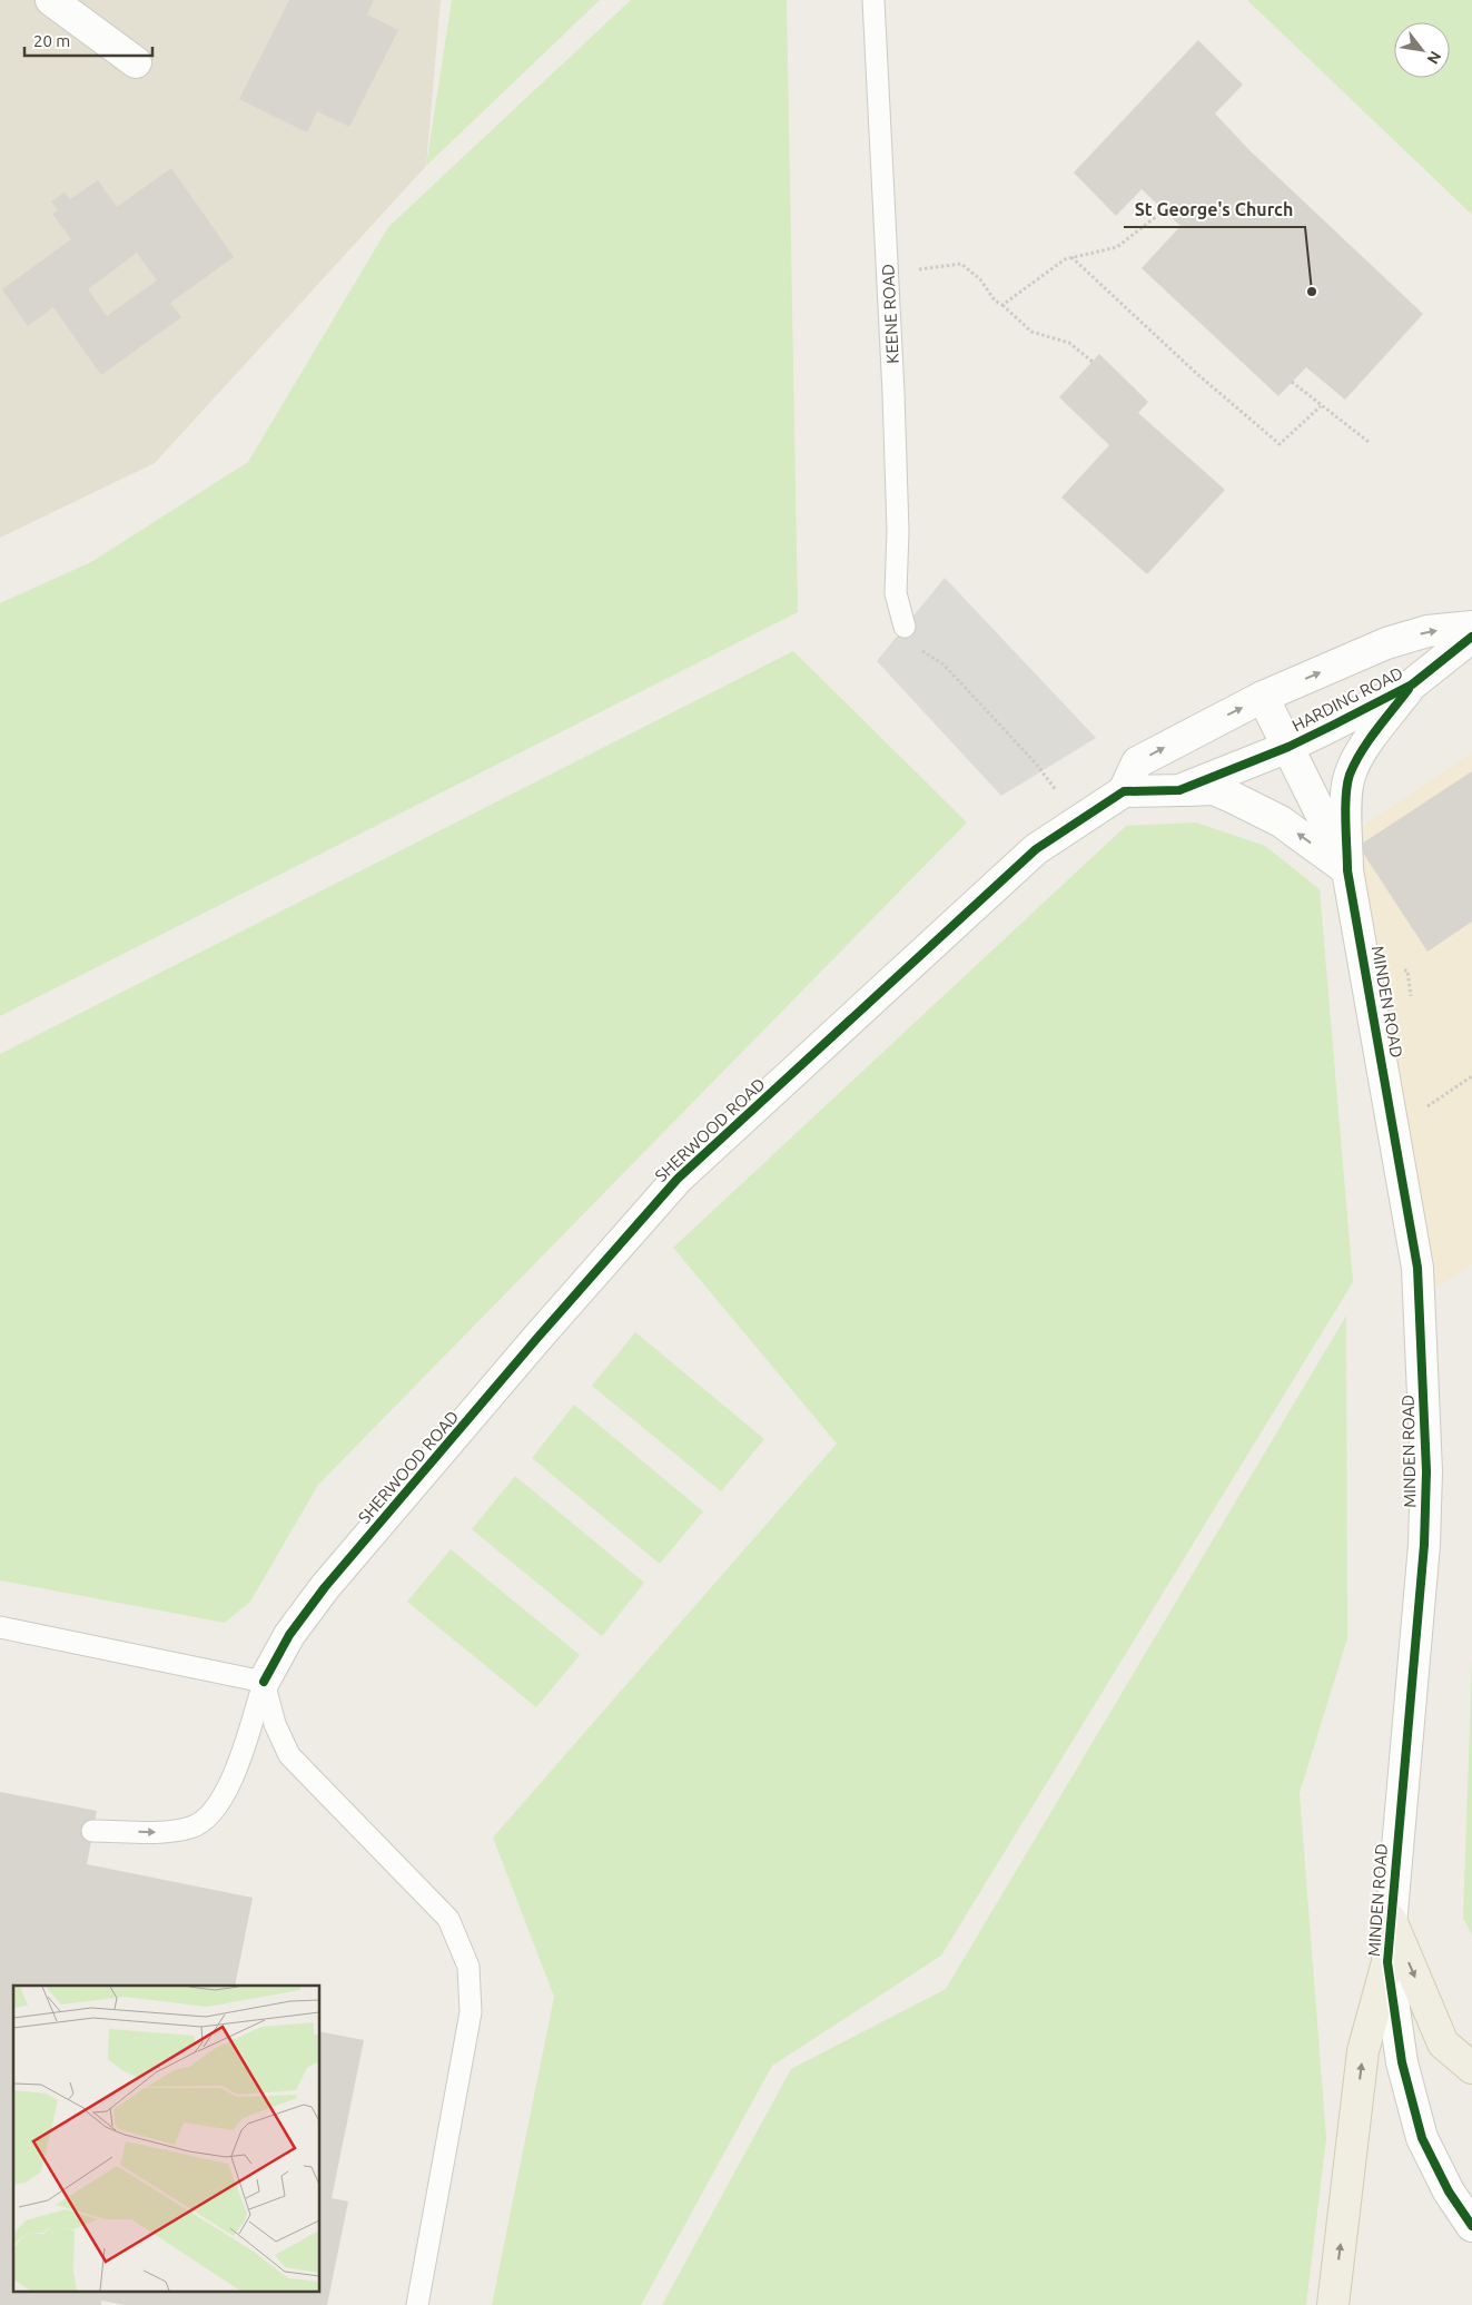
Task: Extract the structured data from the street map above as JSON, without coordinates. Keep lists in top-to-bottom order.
{
  "streets": {
    "street": ["HARDING ROAD", "MINDEN ROAD", "SHERWOOD ROAD"],
    "lane": ["KEENE ROAD"]
  },
  "crossings": [
    ["HARDING ROAD", "MINDEN ROAD"]
  ],
  "places": ["St George's Church"],
  "scale_bar": "20 m",
  "north": "bottom right"
}
